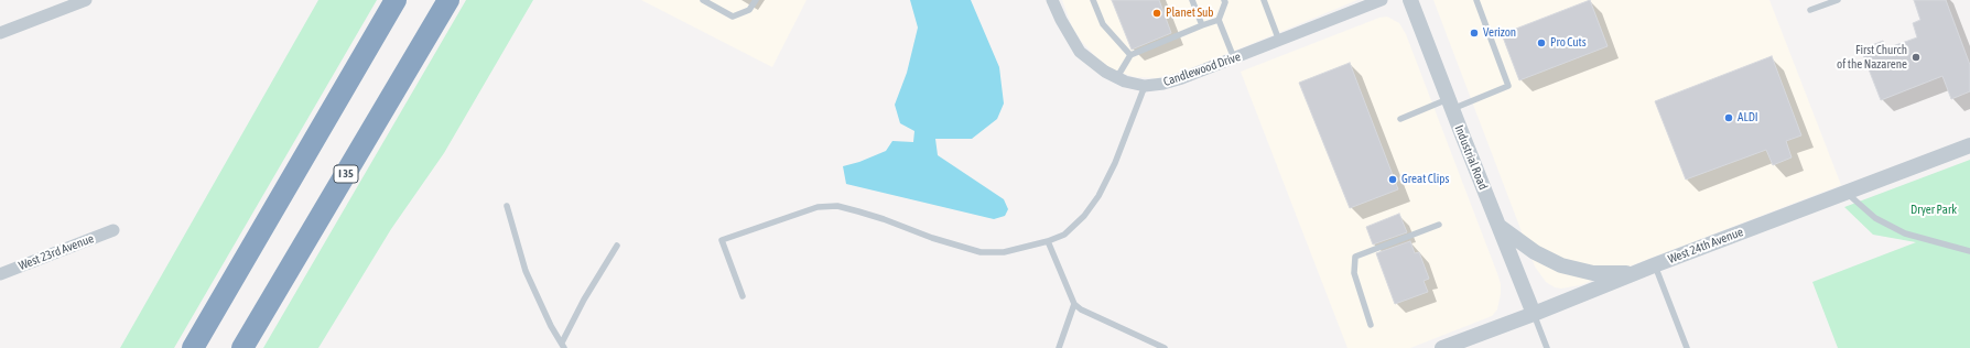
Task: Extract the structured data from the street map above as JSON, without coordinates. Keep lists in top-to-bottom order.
{
  "streets": {
    "highway": ["I 35"],
    "street": [
      "Candlewood Drive",
      "Industrial Road",
      "West 24th Avenue",
      "West 23rd Avenue"
    ]
  },
  "crossings": [
    ["Industrial Road", "West 24th Avenue"]
  ],
  "parks": ["Dryer Park"],
  "places": [
    "Planet Sub",
    "Verizon",
    "Pro Cuts",
    "First Church of the Nazarene",
    "ALDI",
    "Great Clips"
  ]
}
